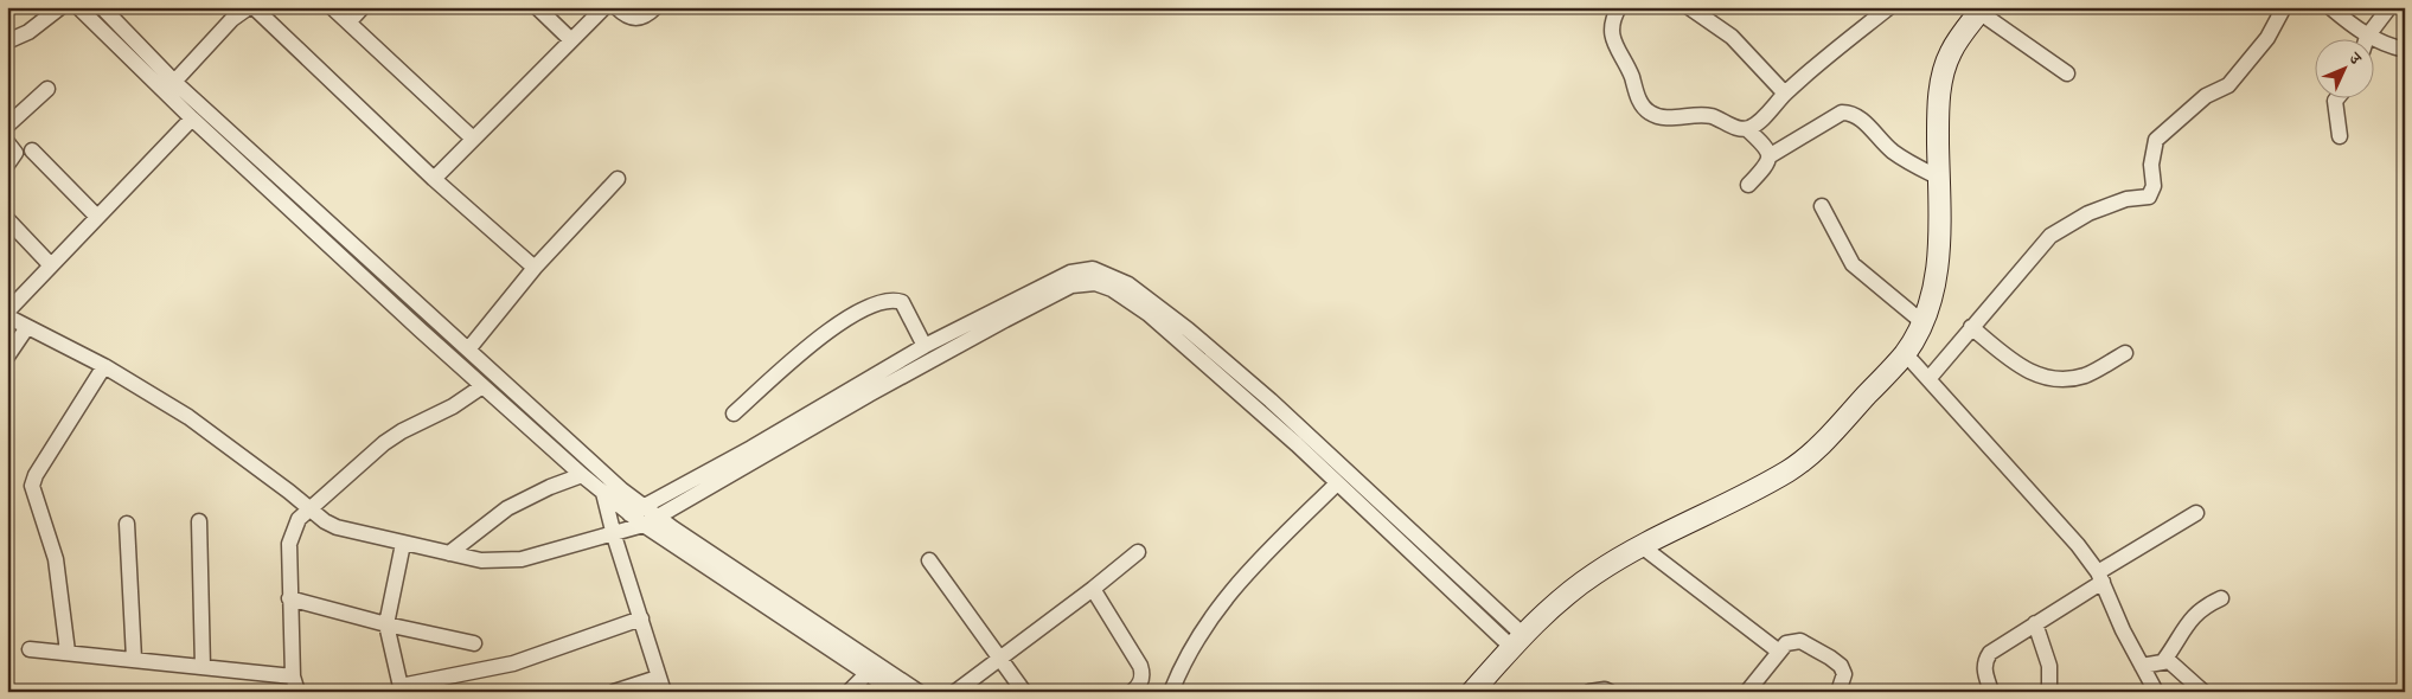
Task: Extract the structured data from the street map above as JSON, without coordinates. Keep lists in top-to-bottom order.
{
  "north": "top right"
}
